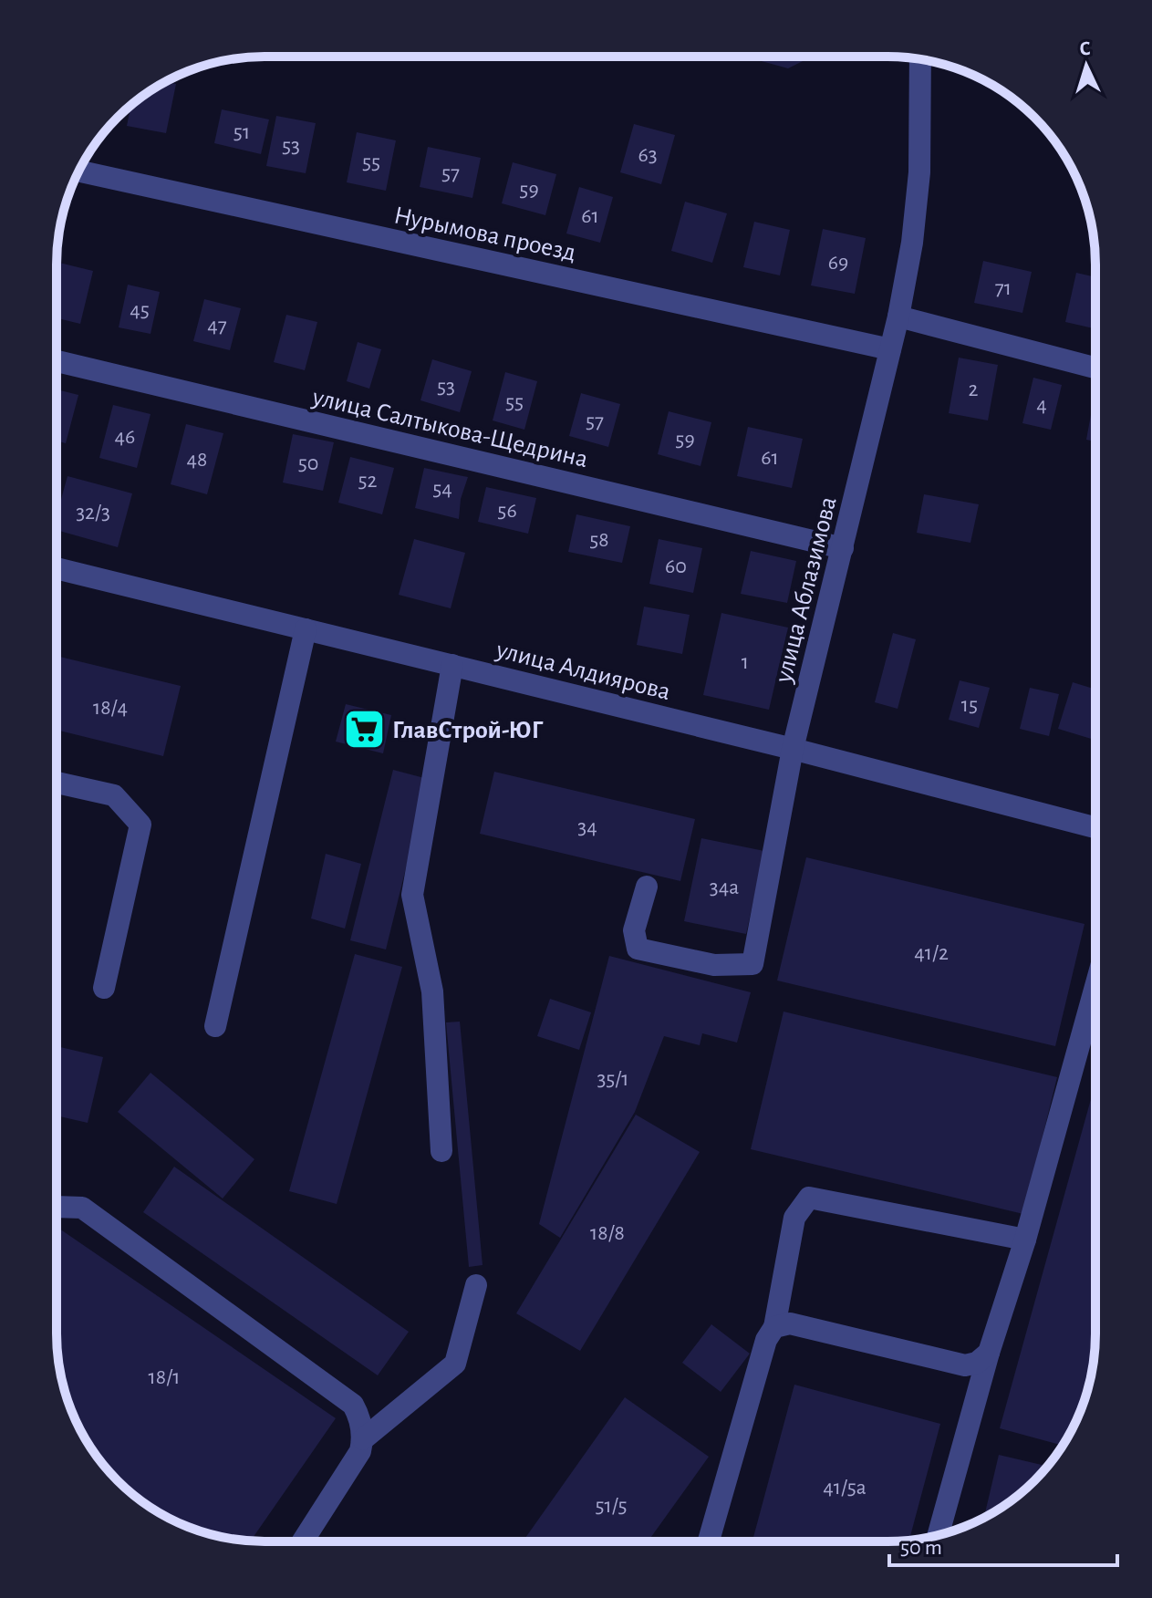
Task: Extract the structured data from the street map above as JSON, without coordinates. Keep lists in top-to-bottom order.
{
  "streets": {
    "street": [
      "Нурымова проезд",
      "улица Салтыкова-Щедрина",
      "улица Аблазимова",
      "улица Алдиярова"
    ]
  },
  "crossings": [
    ["Нурымова проезд", "улица Аблазимова"],
    ["улица Салтыкова-Щедрина", "улица Аблазимова"],
    ["улица Аблазимова", "улица Алдиярова"]
  ],
  "places": {
    "supermarket": ["ГлавСтрой-ЮГ"]
  },
  "house_numbers": [
    "51",
    "53",
    "63",
    "55",
    "57",
    "59",
    "61",
    "69",
    "71",
    "45",
    "47",
    "53",
    "2",
    "55",
    "4",
    "57",
    "46",
    "59",
    "61",
    "48",
    "50",
    "52",
    "54",
    "56",
    "32/3",
    "58",
    "60",
    "1",
    "15",
    "18/4",
    "34",
    "34а",
    "41/2",
    "35/1",
    "18/8",
    "18/1",
    "41/5а",
    "51/5"
  ],
  "scale_bar": "50 m",
  "north": "top"
}
